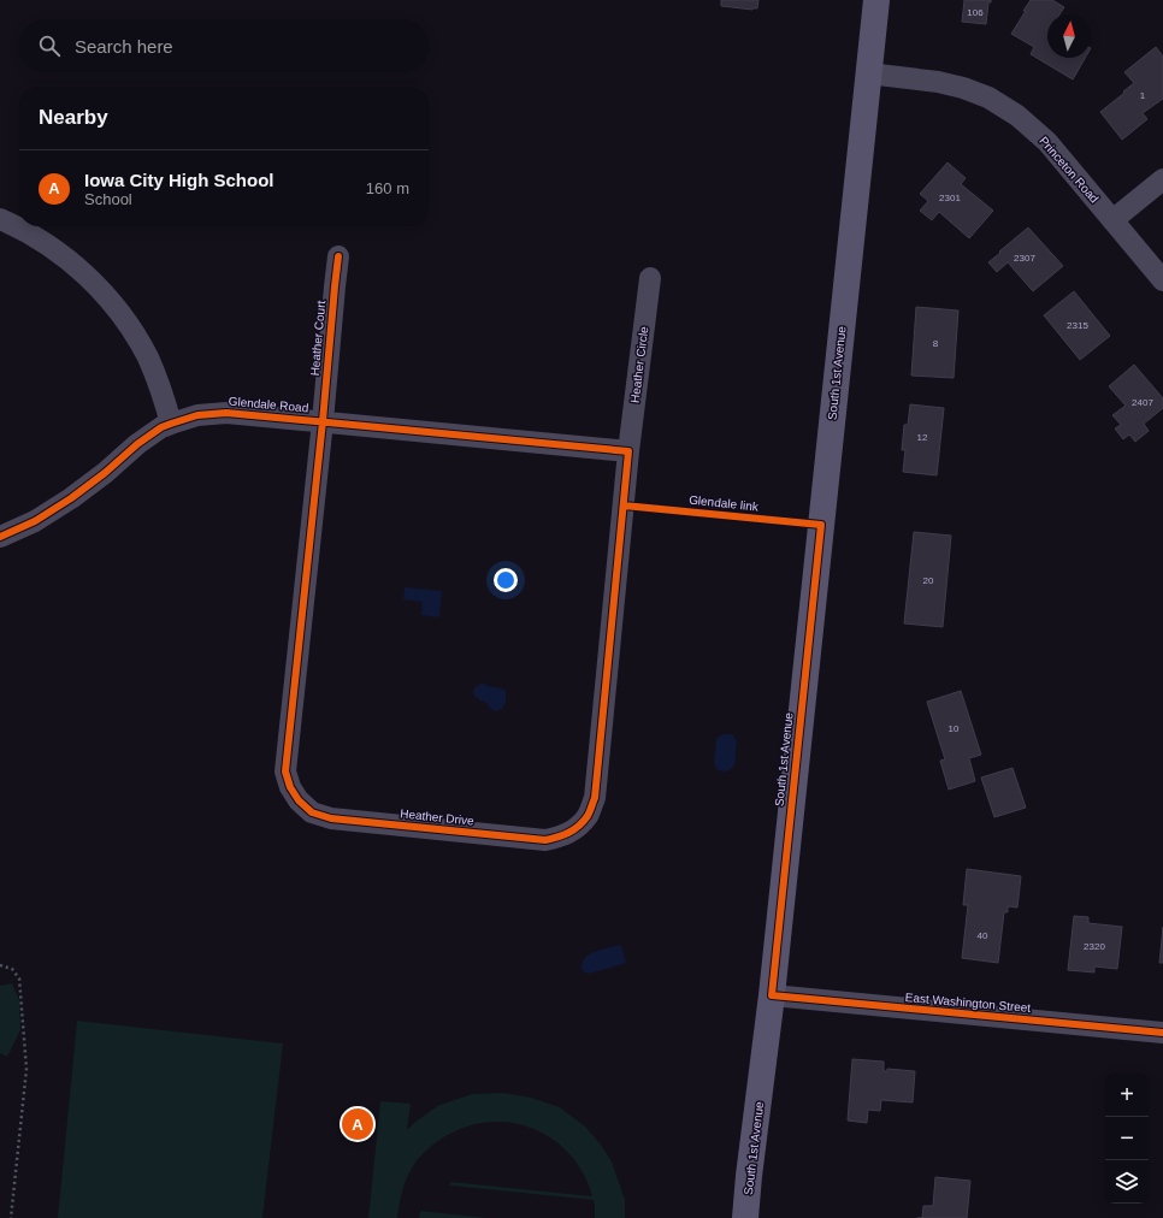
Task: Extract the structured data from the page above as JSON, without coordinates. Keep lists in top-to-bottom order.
{
  "streets": {
    "main road": ["South 1st Avenue"],
    "street": [
      "Princeton Road",
      "Heather Court",
      "Heather Circle",
      "Glendale Road",
      "Heather Drive",
      "East Washington Street"
    ],
    "cycle path": ["Glendale link"]
  },
  "crossings": [
    ["Princeton Road", "South 1st Avenue"],
    ["Heather Court", "Glendale Road"],
    ["Heather Court", "Heather Drive"],
    ["Heather Circle", "Glendale Road"],
    ["Heather Circle", "Heather Drive"],
    ["South 1st Avenue", "East Washington Street"],
    ["Glendale Road", "Heather Drive"]
  ],
  "house_numbers": [
    "106",
    "1",
    "2301",
    "2307",
    "2315",
    "8",
    "2407",
    "12",
    "20",
    "10",
    "40",
    "2320"
  ],
  "north": "top",
  "page": {
    "search": "Search here",
    "heading": "Nearby",
    "list": [
      {
        "mark": "A",
        "name": "Iowa City High School",
        "note": "School",
        "value": "160 m"
      }
    ],
    "map_buttons": ["+", "−"],
    "pins": "A"
  }
}
